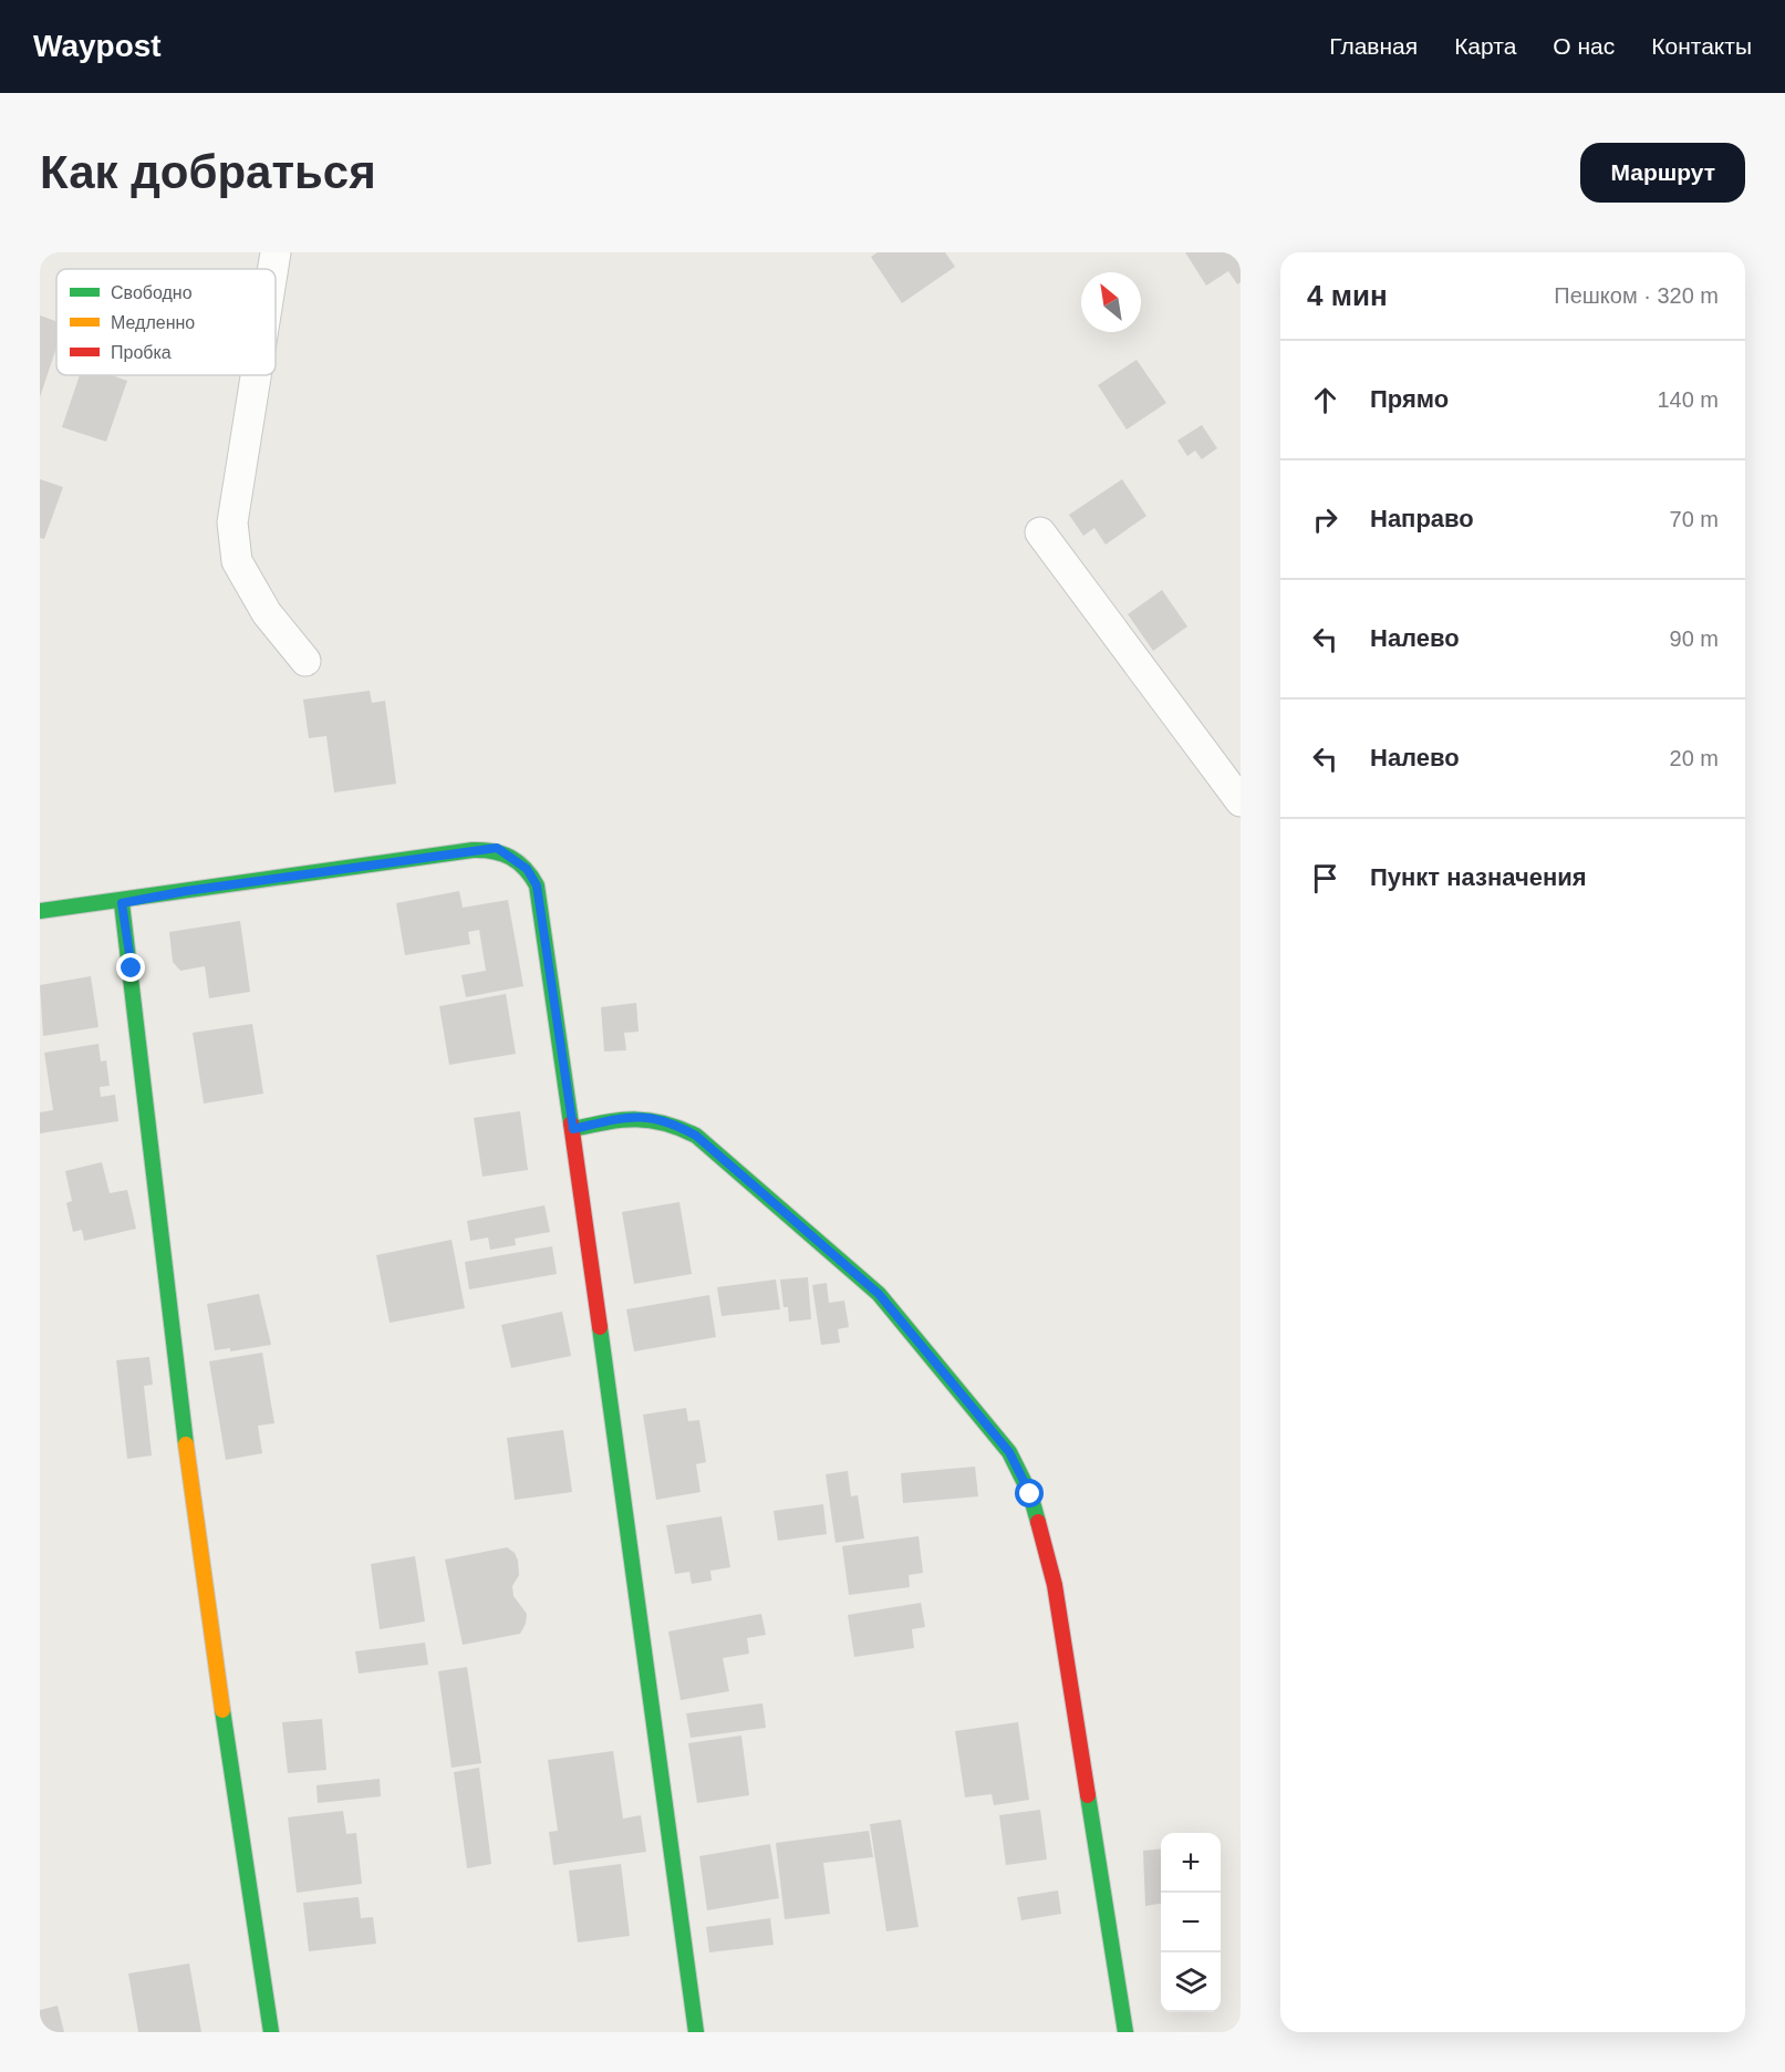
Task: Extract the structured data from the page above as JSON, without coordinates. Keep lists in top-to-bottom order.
{
  "legend": ["Свободно", "Медленно", "Пробка"],
  "north": "top left",
  "page": {
    "header": "Waypost",
    "nav": [
      "Главная",
      "Карта",
      "О нас",
      "Контакты"
    ],
    "buttons": "Маршрут",
    "title": "Как добраться",
    "heading": ["4 мин", "Пешком · 320 m"],
    "list": [
      ["Прямо", "140 m"],
      ["Направо", "70 m"],
      ["Налево", "90 m"],
      ["Налево", "20 m"],
      "Пункт назначения"
    ],
    "map_buttons": ["+", "−"]
  }
}
